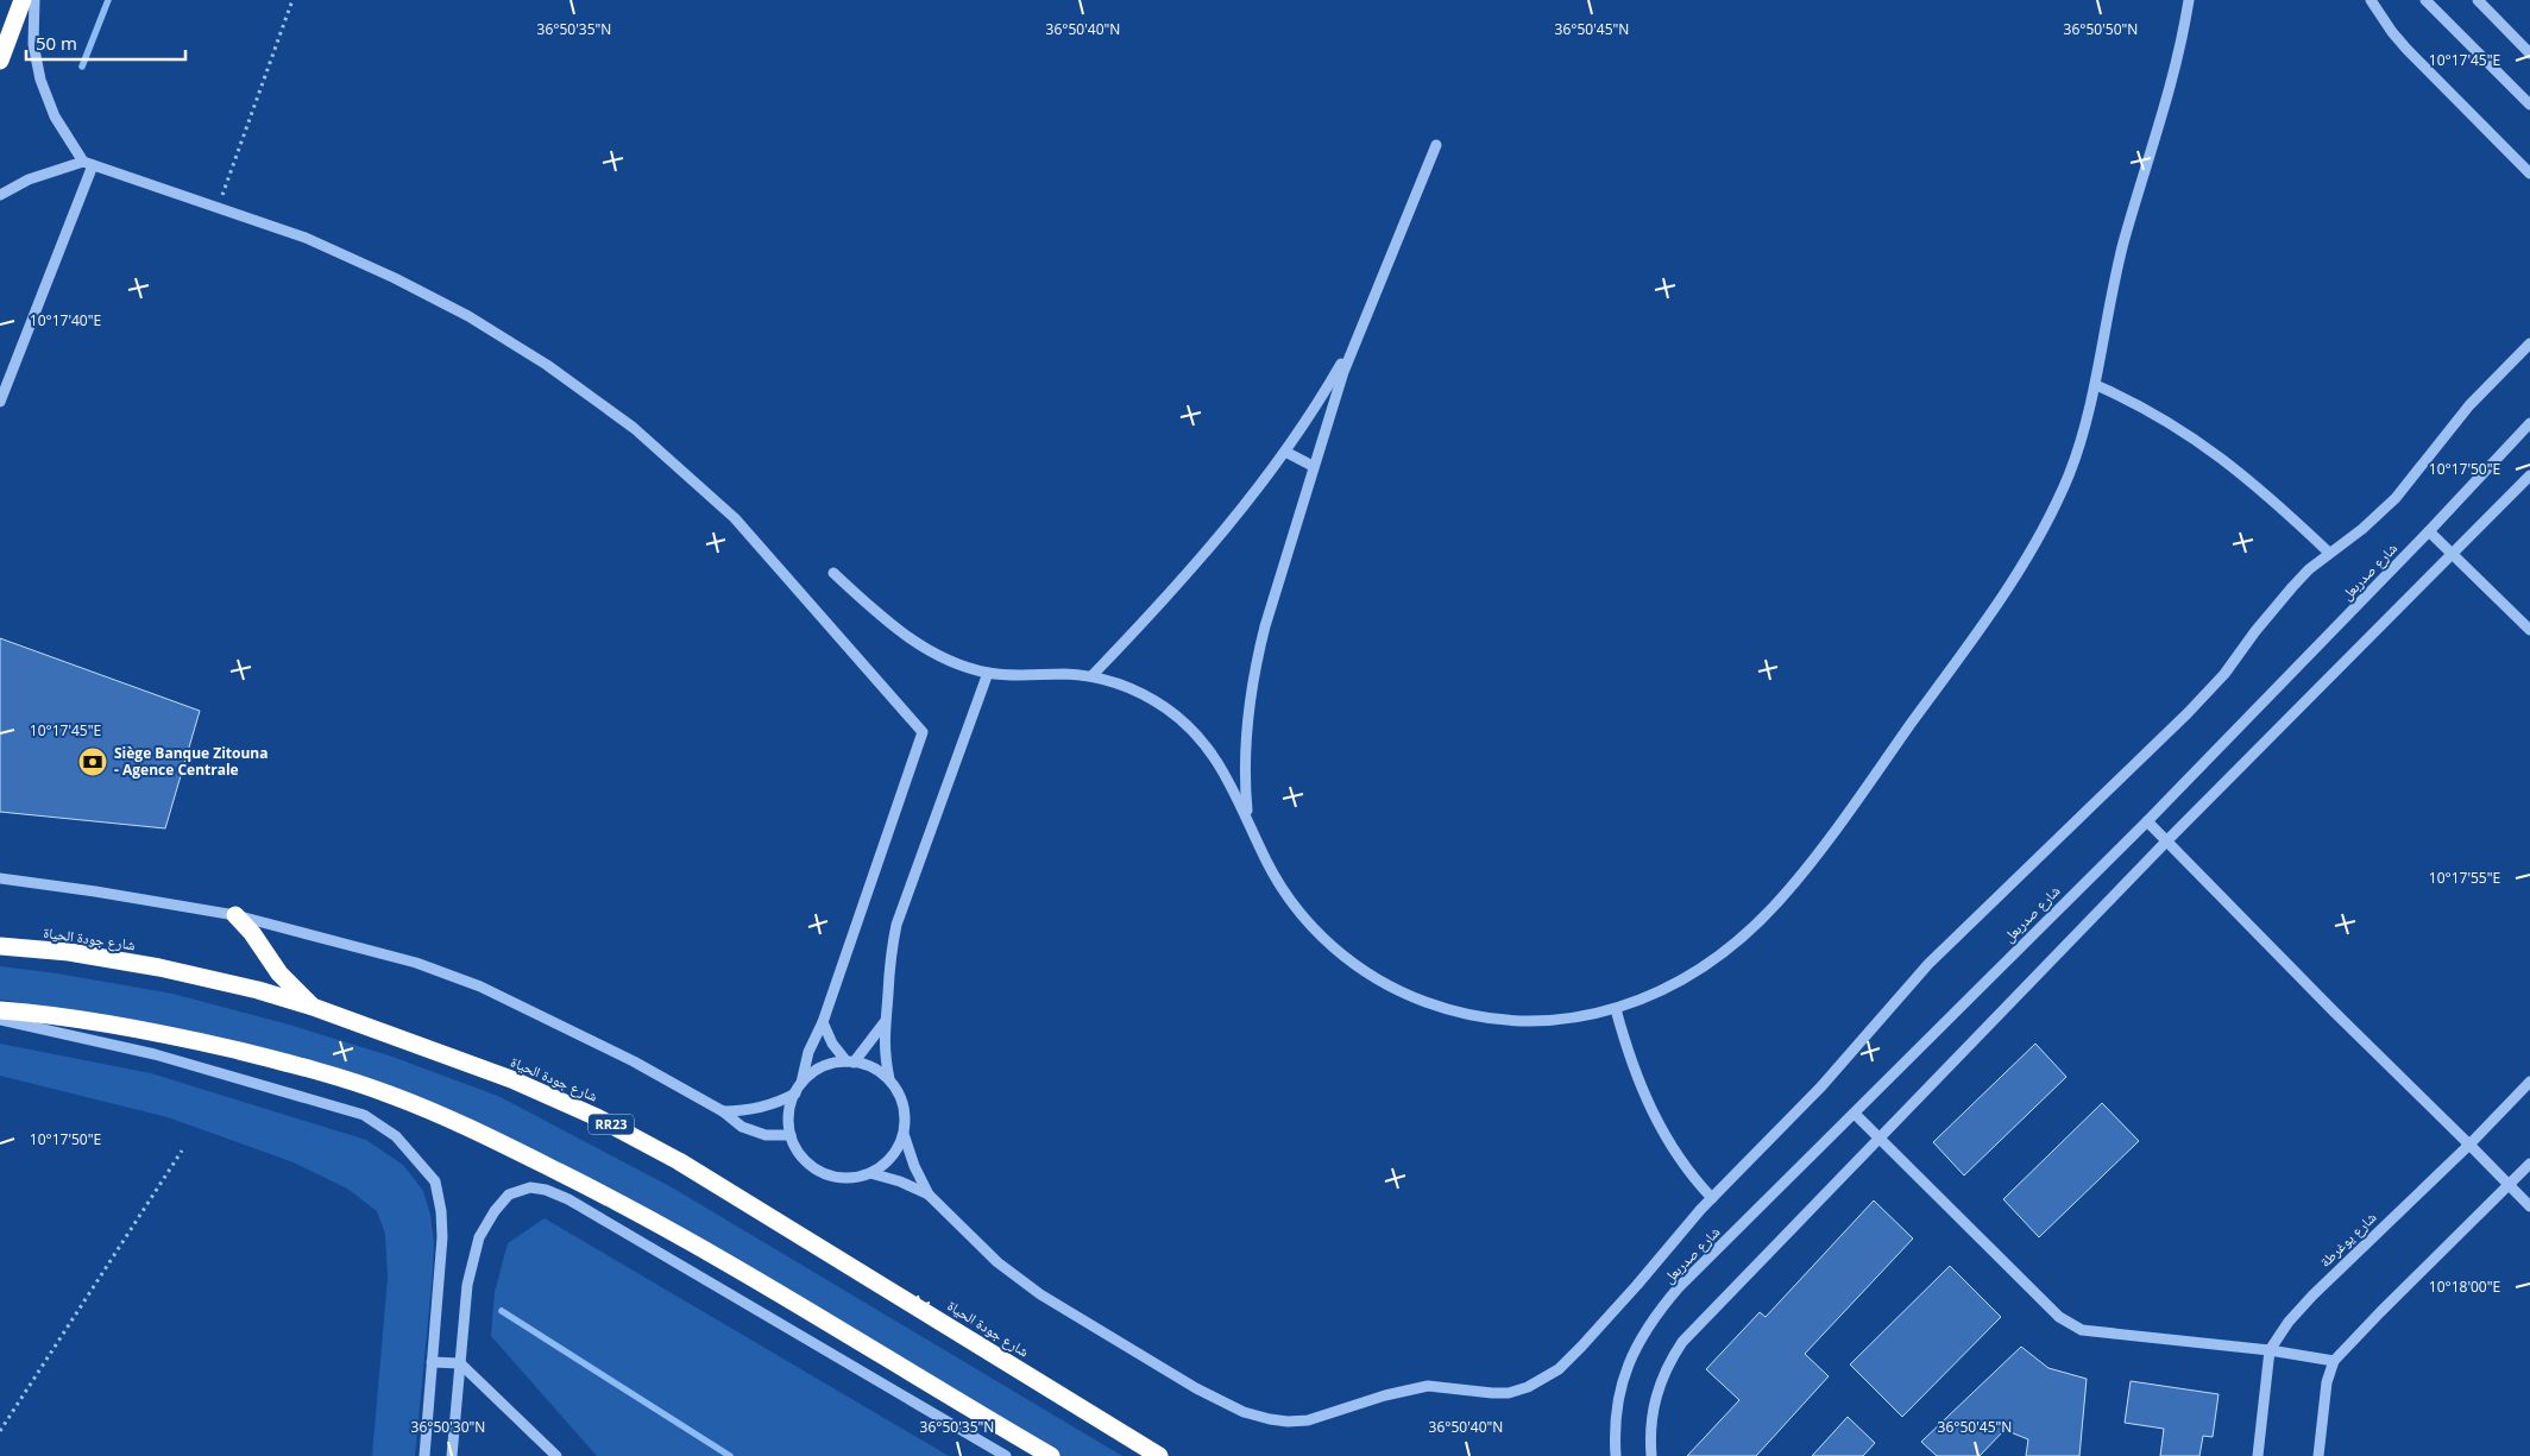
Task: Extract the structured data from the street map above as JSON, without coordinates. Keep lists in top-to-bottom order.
{
  "streets": {
    "highway": ["شارع جودة الحياة", "RR23"],
    "street": ["شارع صدربعل", "شارع يوغرطة"]
  },
  "places": {
    "bank": ["Siège Banque Zitouna - Agence Centrale"]
  },
  "scale_bar": "50 m",
  "coordinates": [
    "36°50'35\"N",
    "36°50'40\"N",
    "36°50'45\"N",
    "36°50'50\"N",
    "10°17'45\"E",
    "10°17'40\"E",
    "10°17'50\"E",
    "10°17'55\"E",
    "10°18'00\"E",
    "36°50'30\"N"
  ]
}
